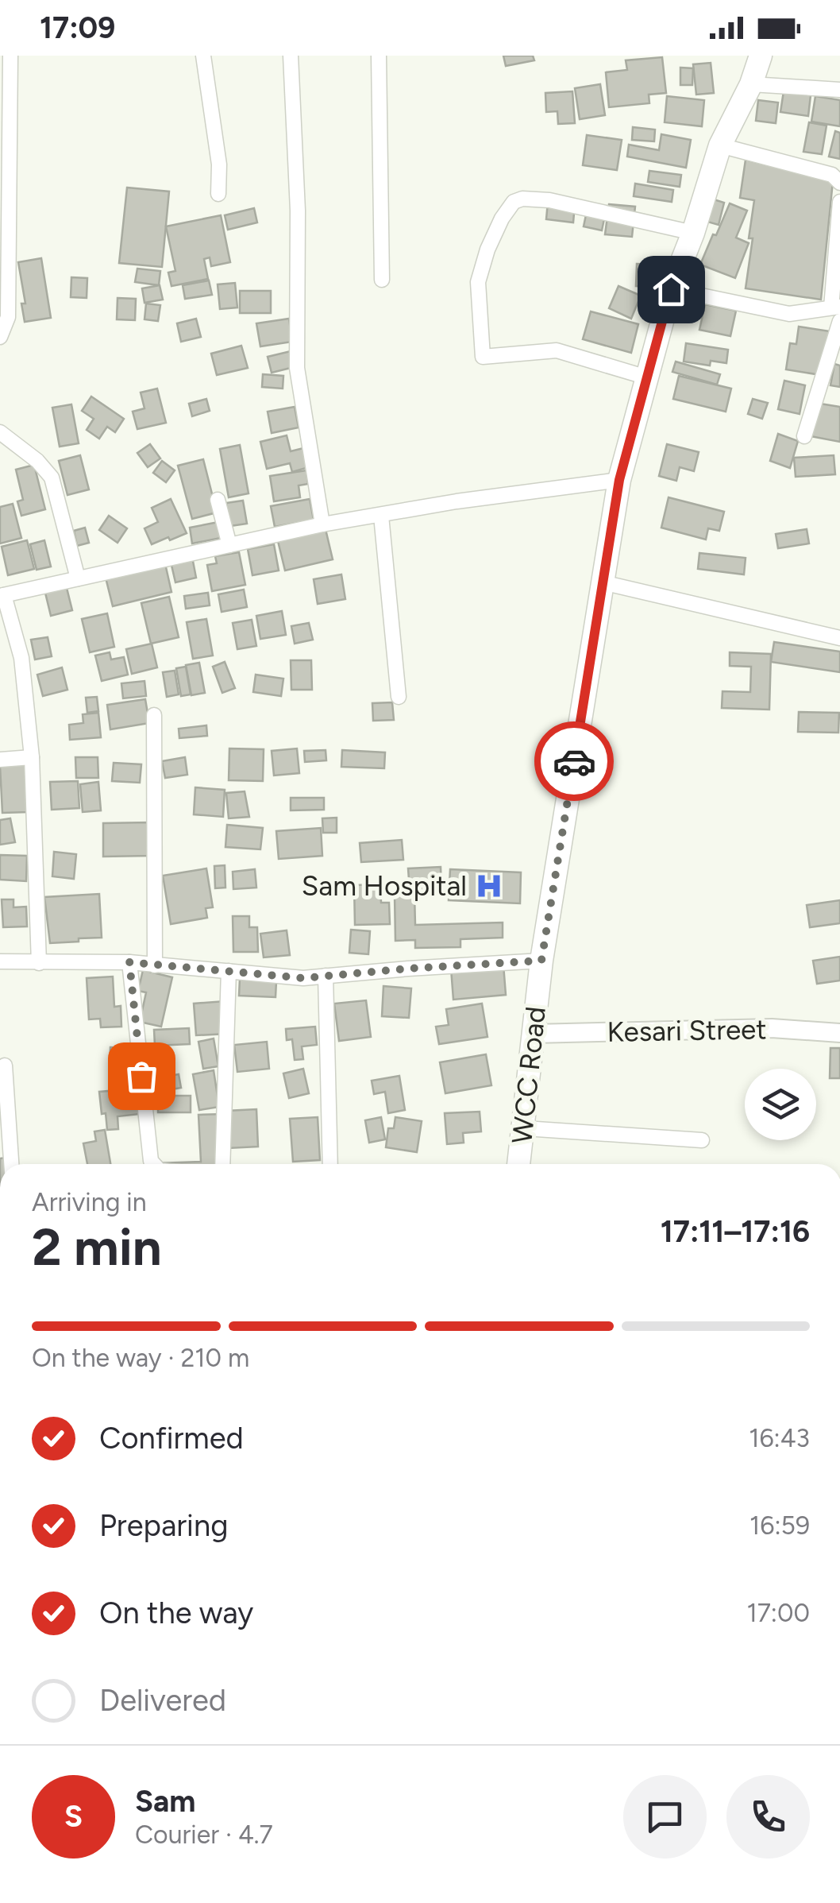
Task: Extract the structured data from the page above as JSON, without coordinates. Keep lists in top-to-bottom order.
{
  "streets": {
    "main road": ["WCC Road"],
    "street": ["Kesari Street"]
  },
  "crossings": [
    ["Kesari Street", "WCC Road"]
  ],
  "places": {
    "hospital": ["Sam Hospital"]
  },
  "page": {
    "status": "17:09",
    "heading": ["2 min", "Arriving in", "17:11–17:16"],
    "panel": ["Sam", "Courier · 4.7"],
    "bar": "On the way · 210 m",
    "list": [
      ["Confirmed", "16:43"],
      ["Preparing", "16:59"],
      ["On the way", "17:00"],
      "Delivered"
    ],
    "round": "S"
  }
}
